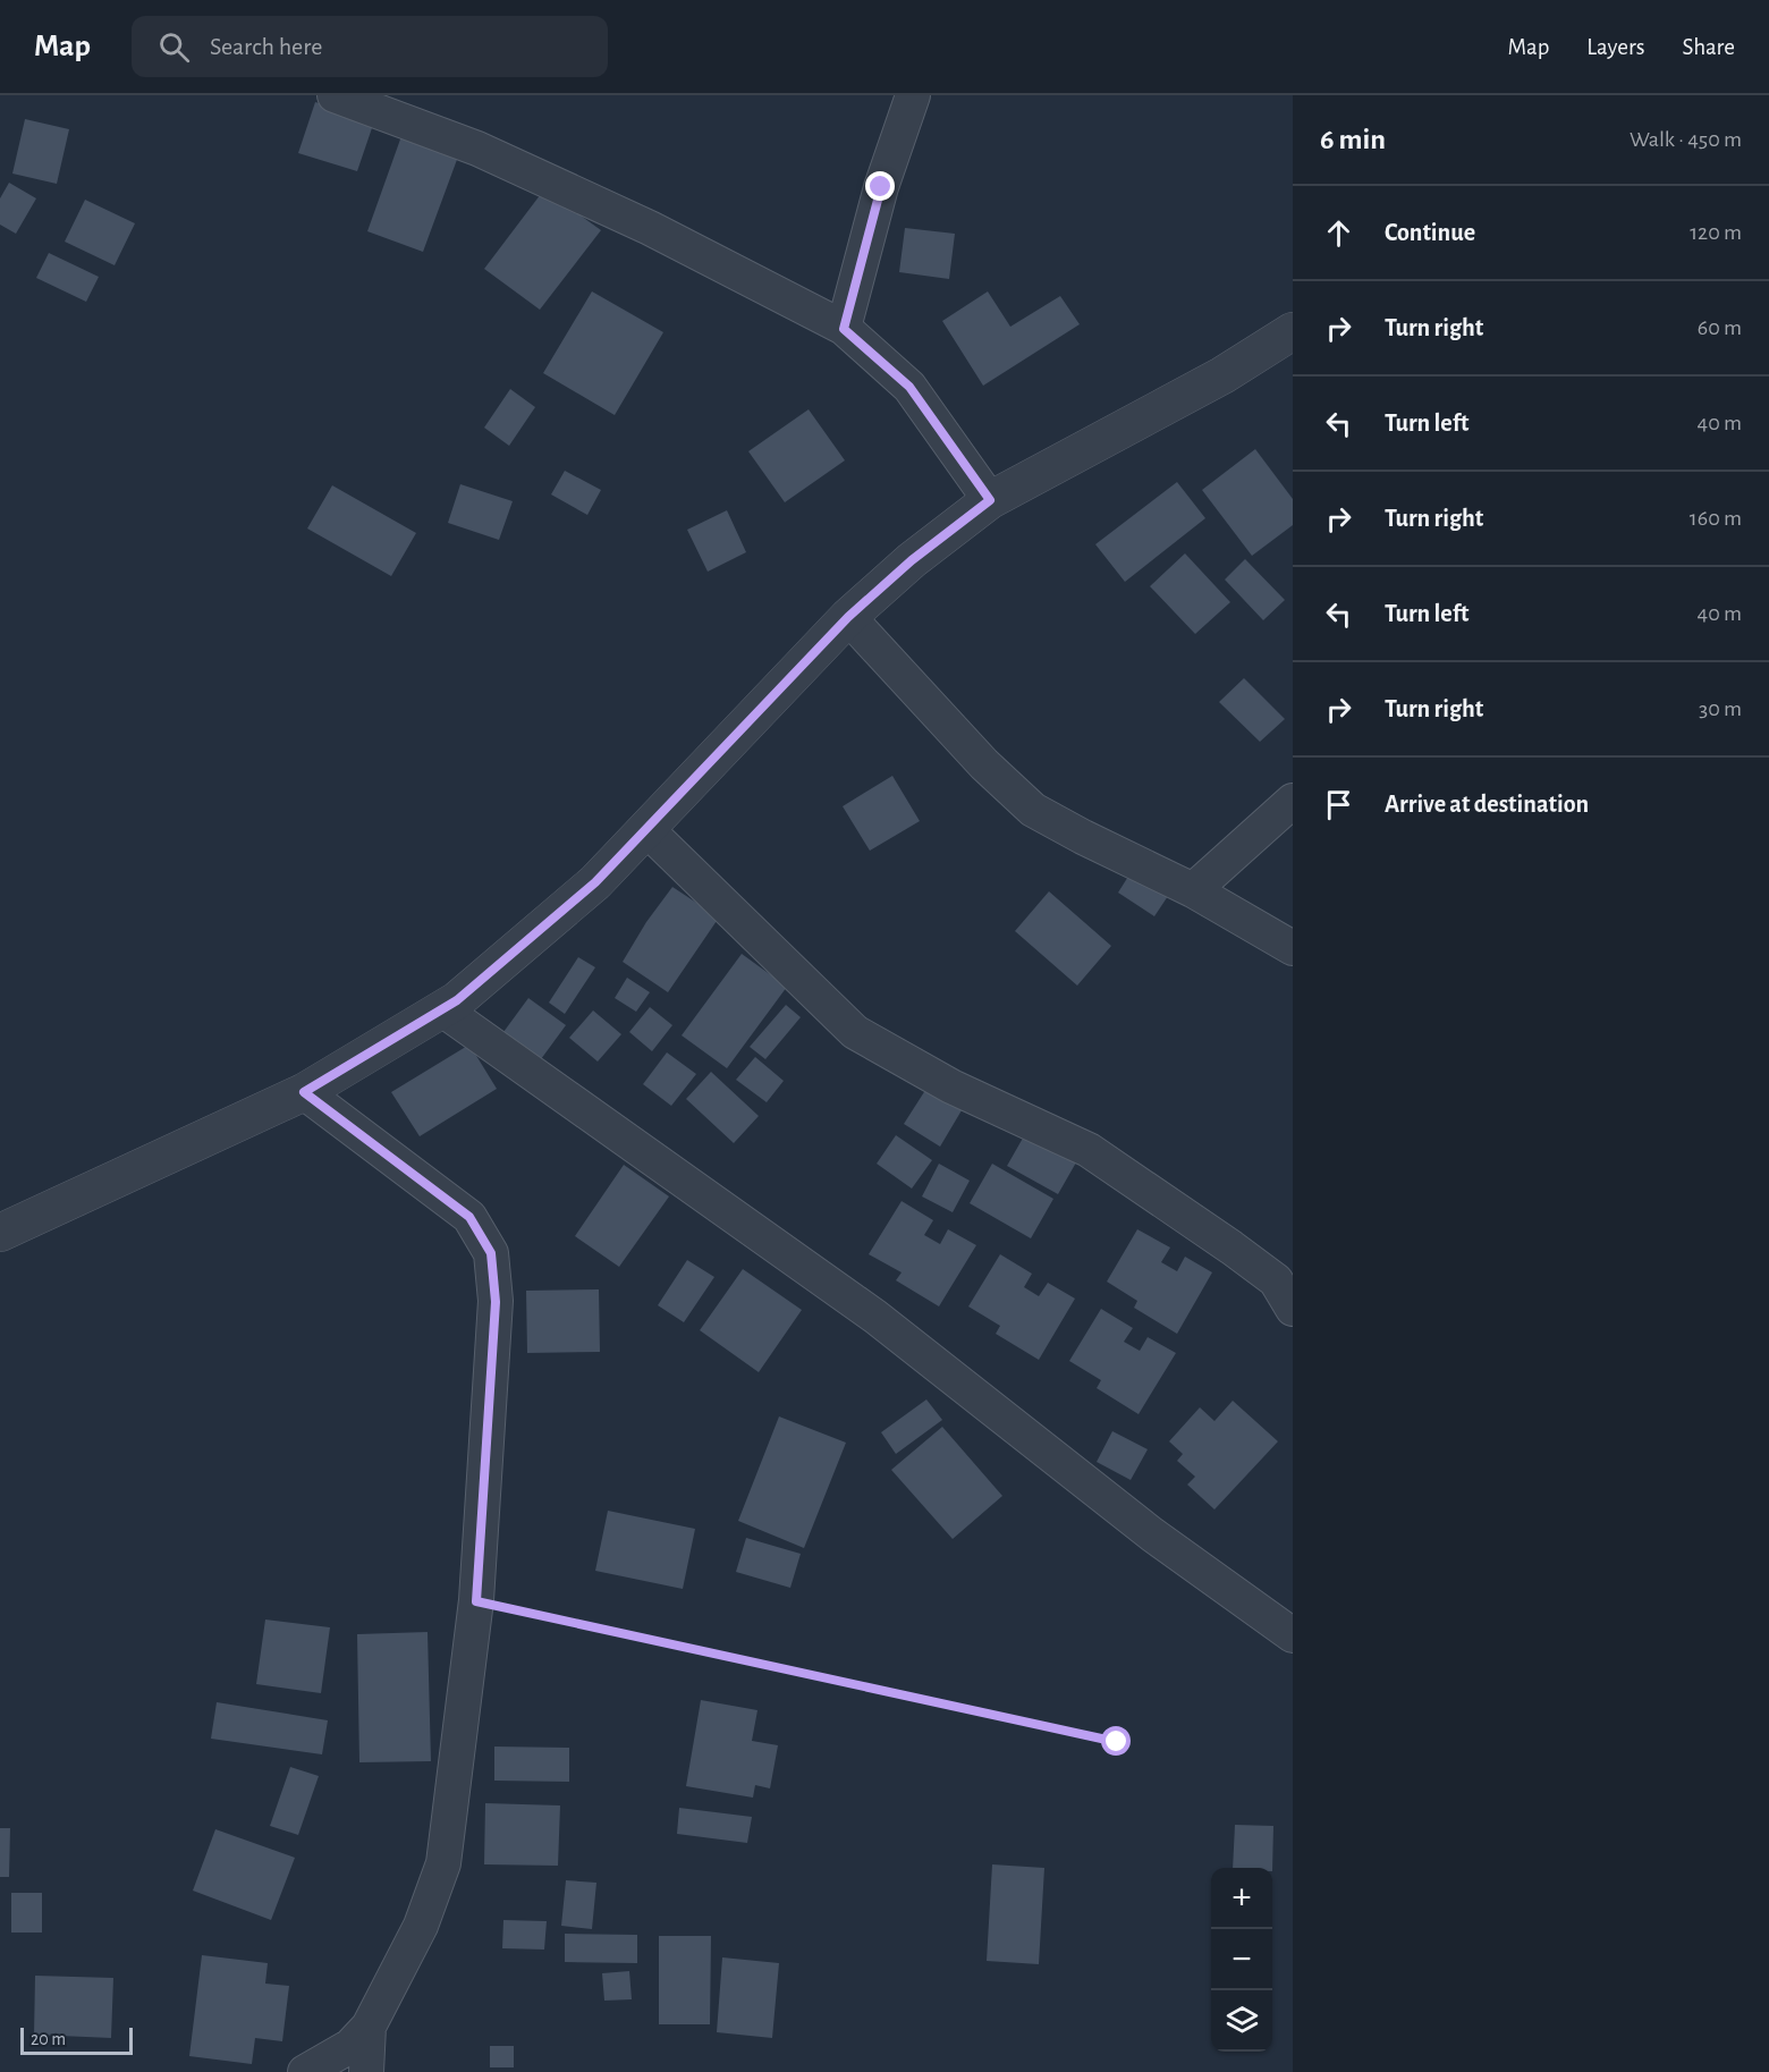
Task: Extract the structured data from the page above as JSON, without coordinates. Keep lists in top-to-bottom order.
{
  "scale_bar": "20 m",
  "page": {
    "header": "Map",
    "search": "Search here",
    "nav": ["Map", "Layers", "Share"],
    "heading": ["6 min", "Walk · 450 m"],
    "list": [
      ["Continue", "120 m"],
      ["Turn right", "60 m"],
      ["Turn left", "40 m"],
      ["Turn right", "160 m"],
      ["Turn left", "40 m"],
      ["Turn right", "30 m"],
      "Arrive at destination"
    ],
    "map_buttons": ["+", "−"],
    "scale": "20 m"
  }
}
